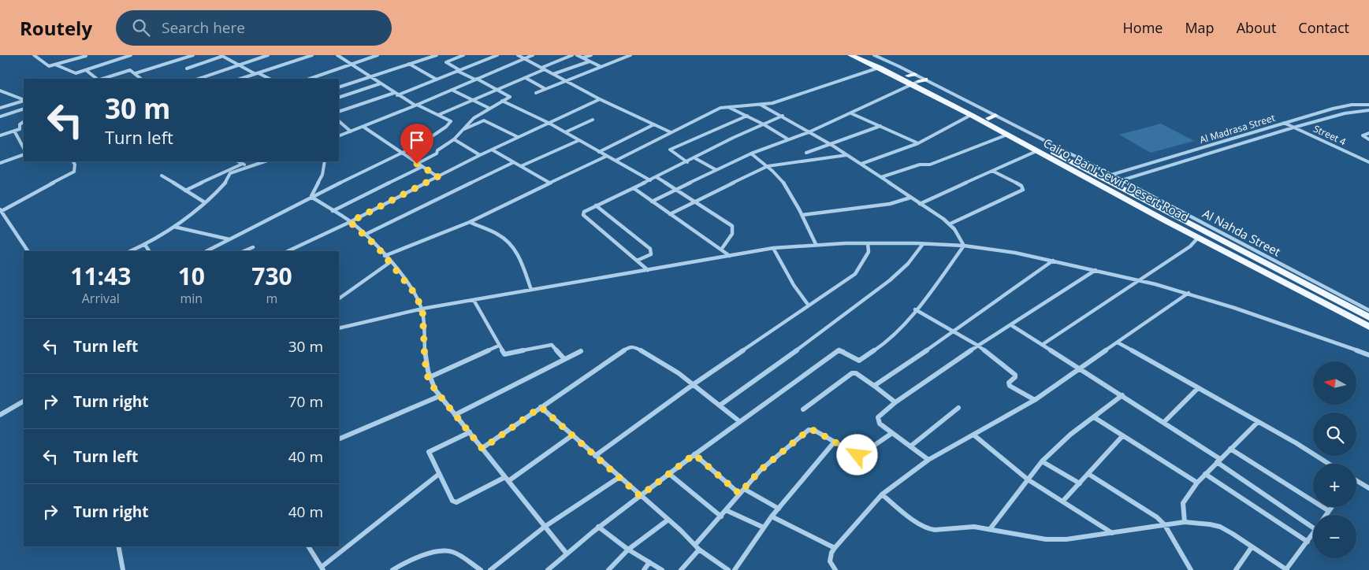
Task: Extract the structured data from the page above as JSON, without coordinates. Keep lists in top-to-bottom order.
{
  "streets": {
    "main road": ["Cairo, Bani Sewif Desert Road"],
    "street": ["Al Madrasa Street", "Street 4", "Al Nahda Street"]
  },
  "crossings": [
    ["Al Madrasa Street", "Street 4"],
    ["Al Madrasa Street", "Al Nahda Street"],
    ["Cairo, Bani Sewif Desert Road", "Al Nahda Street"]
  ],
  "north": "left",
  "page": {
    "header": "Routely",
    "search": "Search here",
    "nav": [
      "Home",
      "Map",
      "About",
      "Contact"
    ],
    "turn": ["30 m", "Turn left"],
    "eta": [
      "11:43",
      "Arrival",
      "10",
      "min",
      "730",
      "m"
    ],
    "list": [
      {
        "name": "Turn left",
        "value": "30 m"
      },
      {
        "name": "Turn right",
        "value": "70 m"
      },
      {
        "name": "Turn left",
        "value": "40 m"
      },
      {
        "name": "Turn right",
        "value": "40 m"
      }
    ],
    "map_buttons": ["+", "−"]
  }
}
